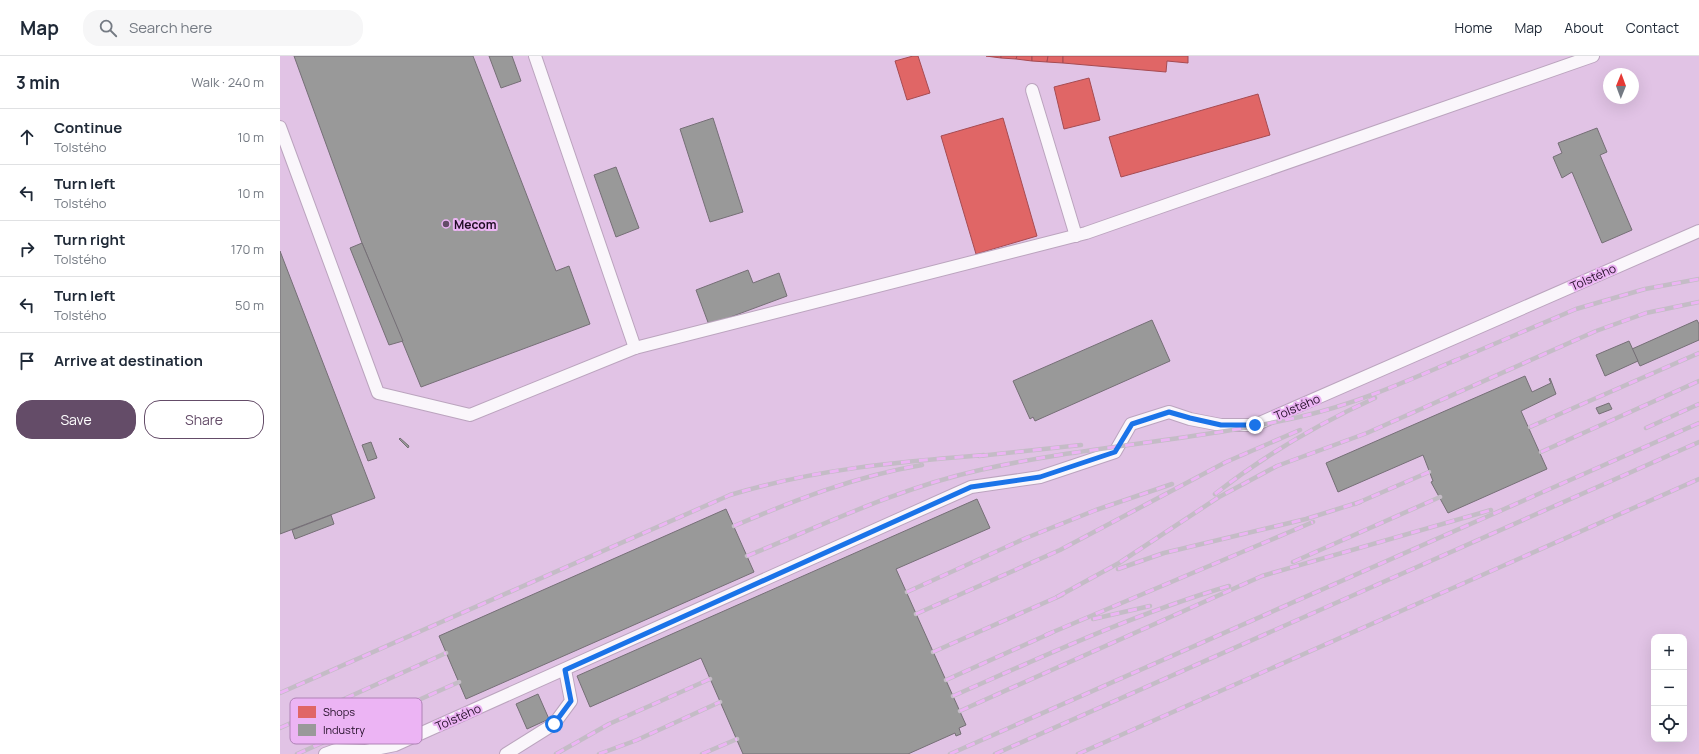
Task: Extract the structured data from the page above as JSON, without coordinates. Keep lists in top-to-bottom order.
{
  "streets": {
    "lane": ["Tolstého"]
  },
  "places": ["Mecom"],
  "legend": ["Shops", "Industry"],
  "north": "top",
  "page": {
    "header": "Map",
    "search": "Search here",
    "nav": [
      "Home",
      "Map",
      "About",
      "Contact"
    ],
    "heading": ["3 min", "Walk · 240 m"],
    "list": [
      ["Continue", "Tolstého", "10 m"],
      ["Turn left", "Tolstého", "10 m"],
      ["Turn right", "Tolstého", "170 m"],
      ["Turn left", "Tolstého", "50 m"],
      "Arrive at destination"
    ],
    "buttons": ["Save", "Share"],
    "map_buttons": ["+", "−"]
  }
}
